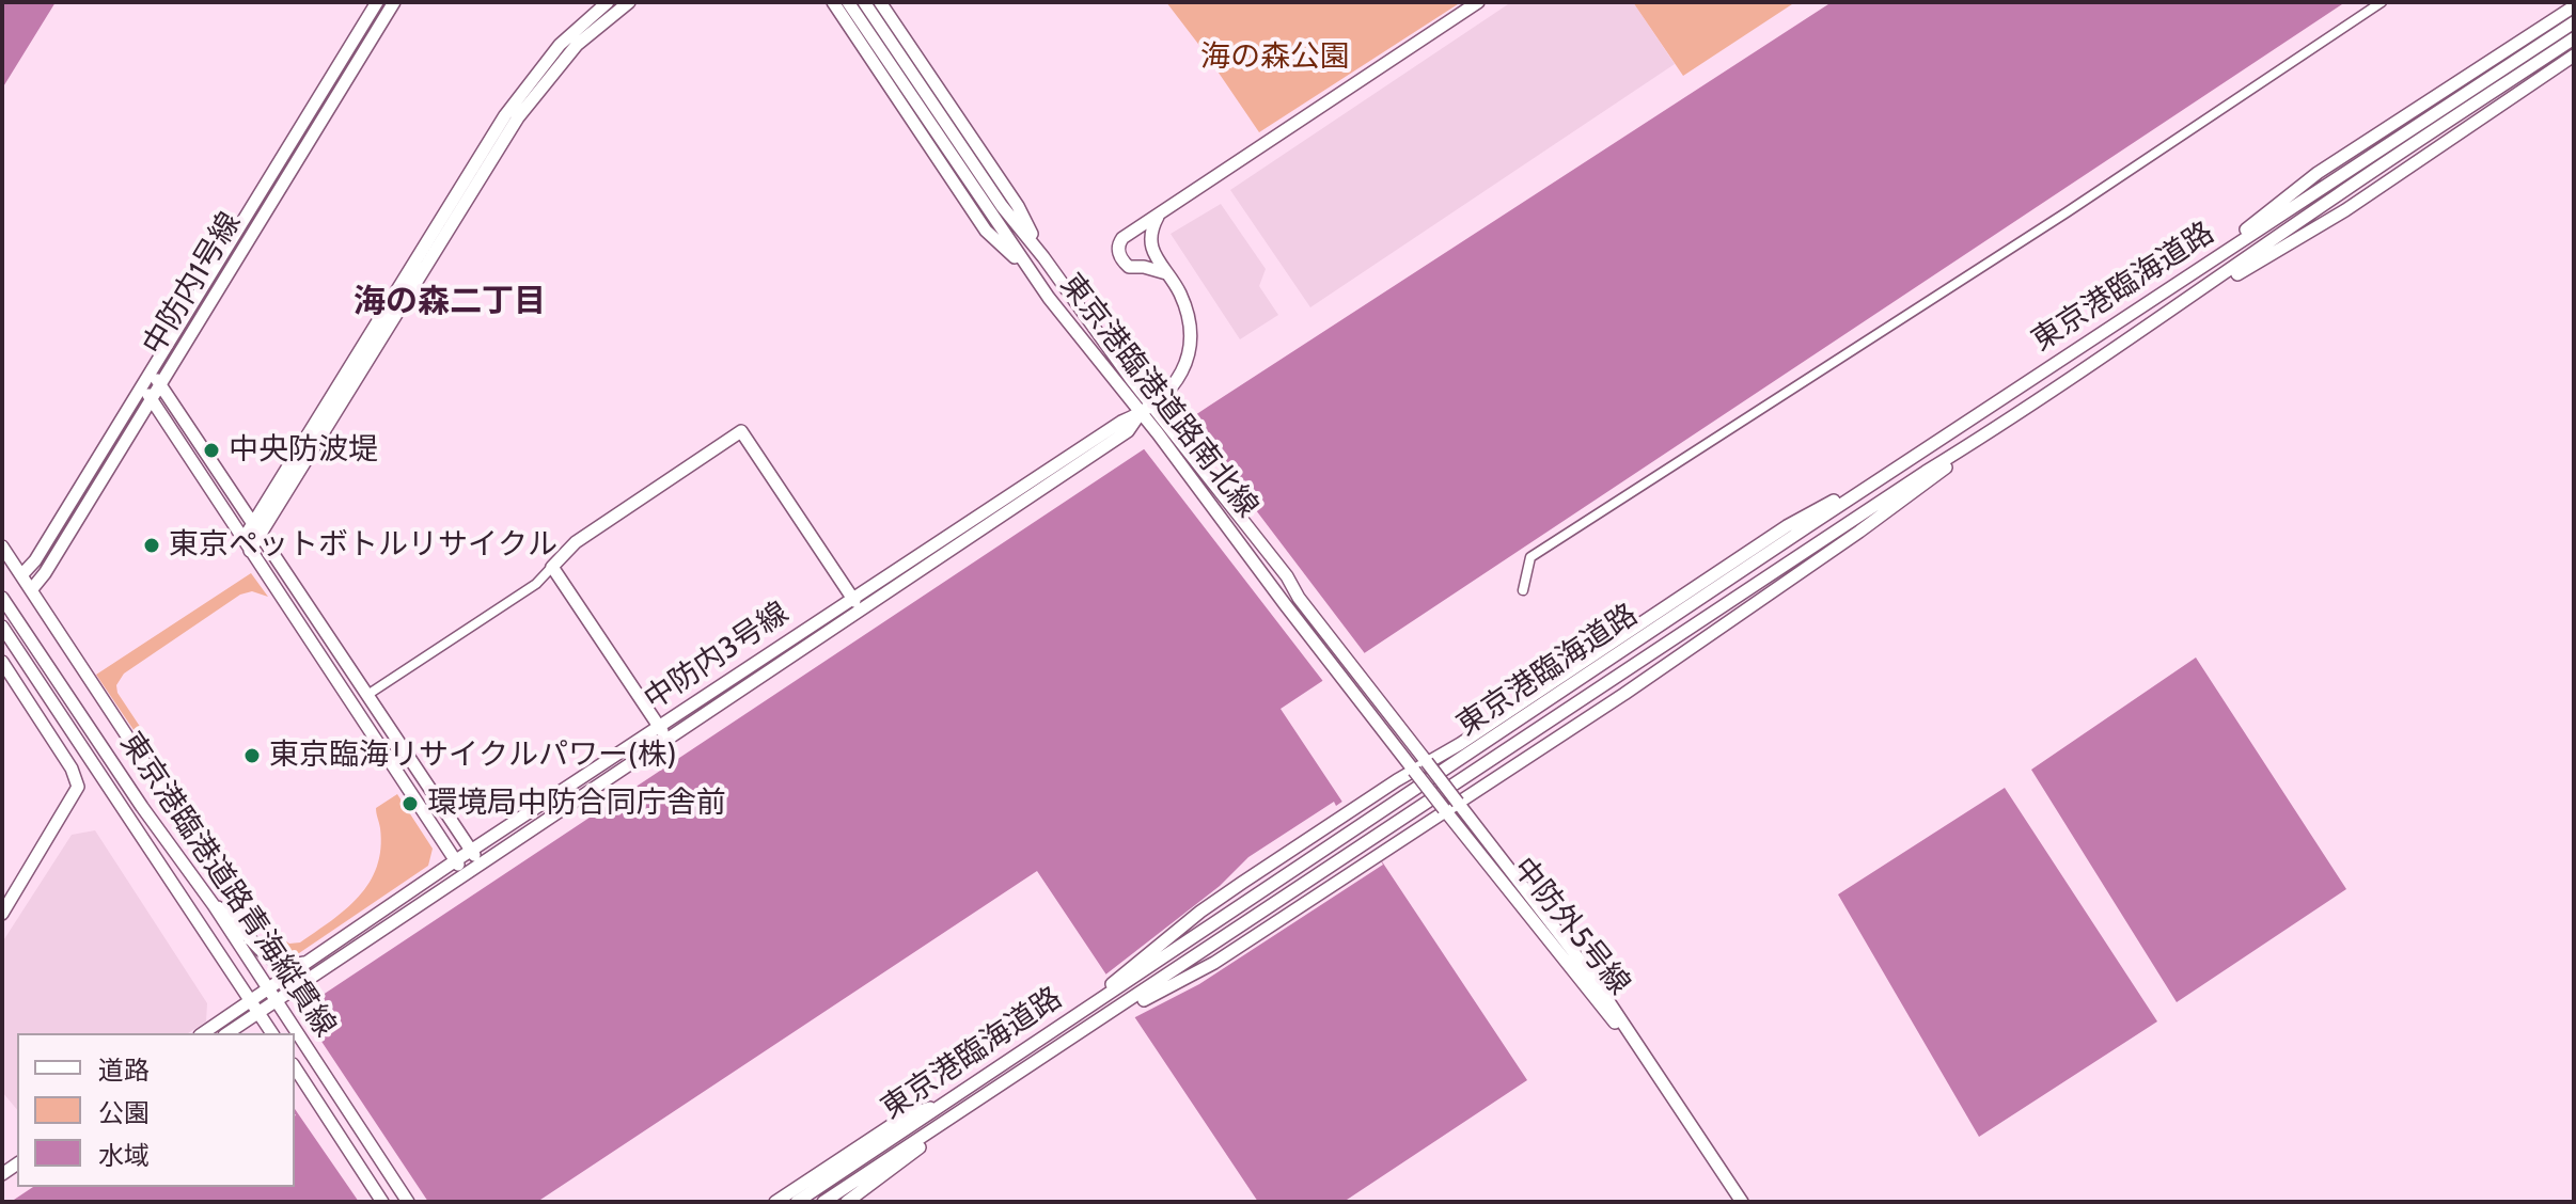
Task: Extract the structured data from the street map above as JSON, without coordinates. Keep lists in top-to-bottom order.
{
  "streets": {
    "street": [
      "中防内1号線",
      "東京港臨海道路",
      "東京港臨港道路南北線",
      "中防内3号線",
      "東京港臨港道路青海縦貫線",
      "中防外5号線"
    ]
  },
  "crossings": [
    ["東京港臨港道路南北線", "中防内3号線"],
    ["東京港臨港道路南北線", "中防外5号線"],
    ["中防内3号線", "東京港臨港道路青海縦貫線"]
  ],
  "districts": ["海の森二丁目"],
  "parks": ["海の森公園"],
  "places": [
    "中央防波堤",
    "東京ペットボトルリサイクル",
    "東京臨海リサイクルパワー(株)",
    "環境局中防合同庁舎前"
  ],
  "legend": ["道路", "公園", "水域"]
}
